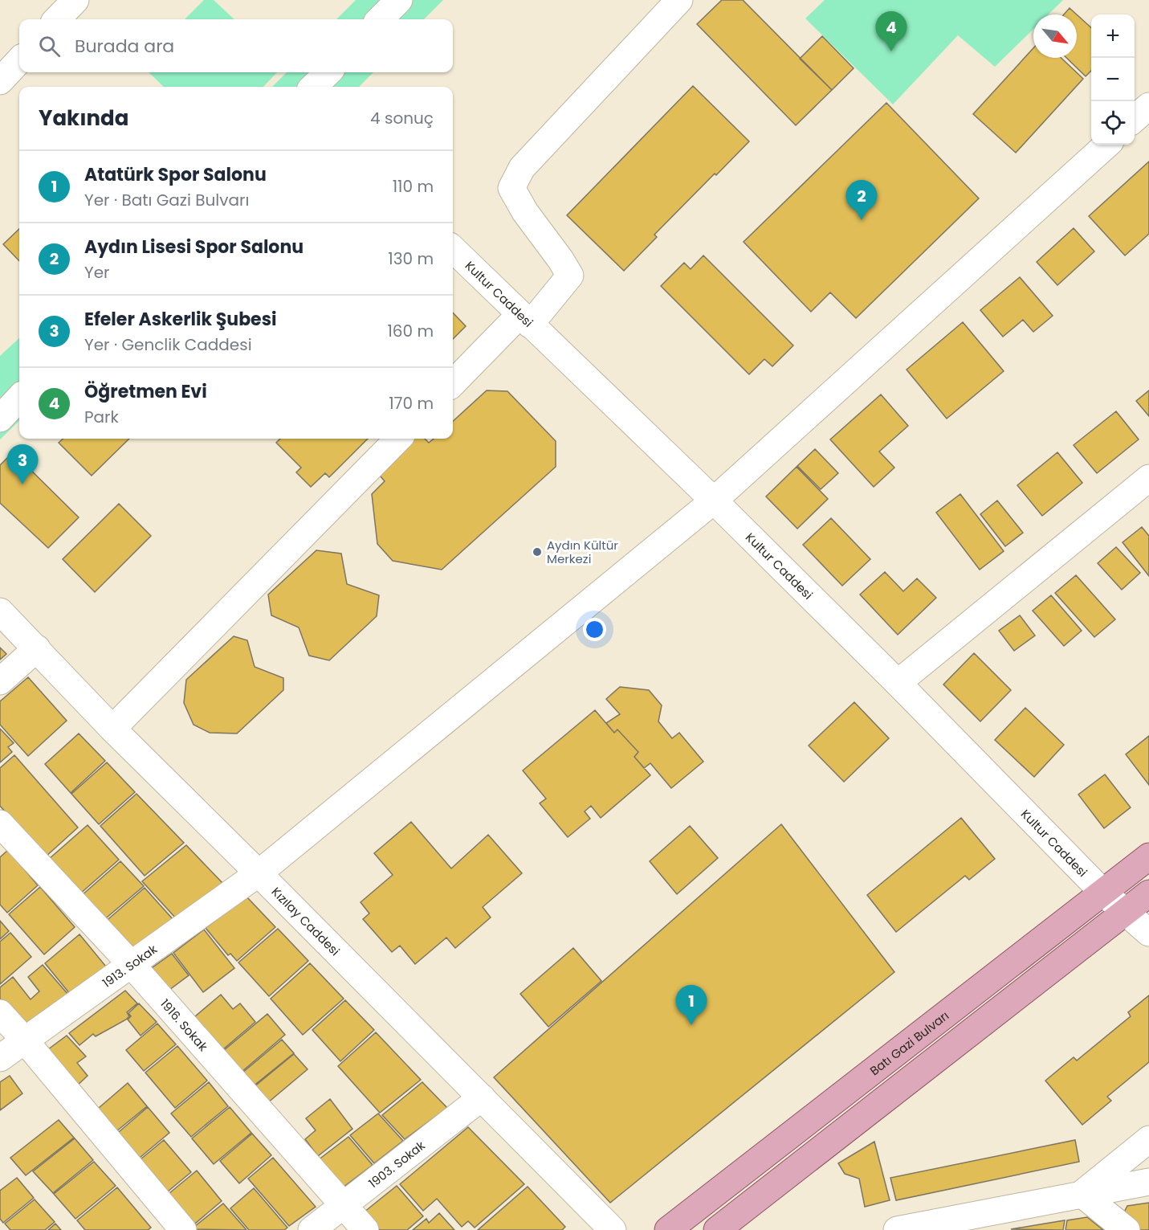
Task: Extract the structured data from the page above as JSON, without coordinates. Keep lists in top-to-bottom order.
{
  "streets": {
    "main road": ["Batı Gazi Bulvarı"],
    "street": [
      "Kultur Caddesi",
      "Kızılay Caddesi",
      "1913. Sokak",
      "1916. Sokak",
      "1903. Sokak"
    ]
  },
  "crossings": [
    ["Kultur Caddesi", "1913. Sokak"],
    ["Kultur Caddesi", "Batı Gazi Bulvarı"],
    ["Kızılay Caddesi", "1913. Sokak"],
    ["Kızılay Caddesi", "1903. Sokak"],
    ["1913. Sokak", "1916. Sokak"],
    ["1916. Sokak", "1903. Sokak"]
  ],
  "places": ["Aydın Kültür Merkezi"],
  "north": "bottom right",
  "page": {
    "pins": [
      "4",
      "2",
      "3",
      "1"
    ],
    "map_buttons": ["+", "−"],
    "search": "Burada ara",
    "heading": ["Yakında", "4 sonuç"],
    "list": [
      {
        "mark": "1",
        "name": "Atatürk Spor Salonu",
        "note": "Yer · Batı Gazi Bulvarı",
        "value": "110 m"
      },
      {
        "mark": "2",
        "name": "Aydın Lisesi Spor Salonu",
        "note": "Yer",
        "value": "130 m"
      },
      {
        "mark": "3",
        "name": "Efeler Askerlik Şubesi",
        "note": "Yer · Genclik Caddesi",
        "value": "160 m"
      },
      {
        "mark": "4",
        "name": "Öğretmen Evi",
        "note": "Park",
        "value": "170 m"
      }
    ]
  }
}
